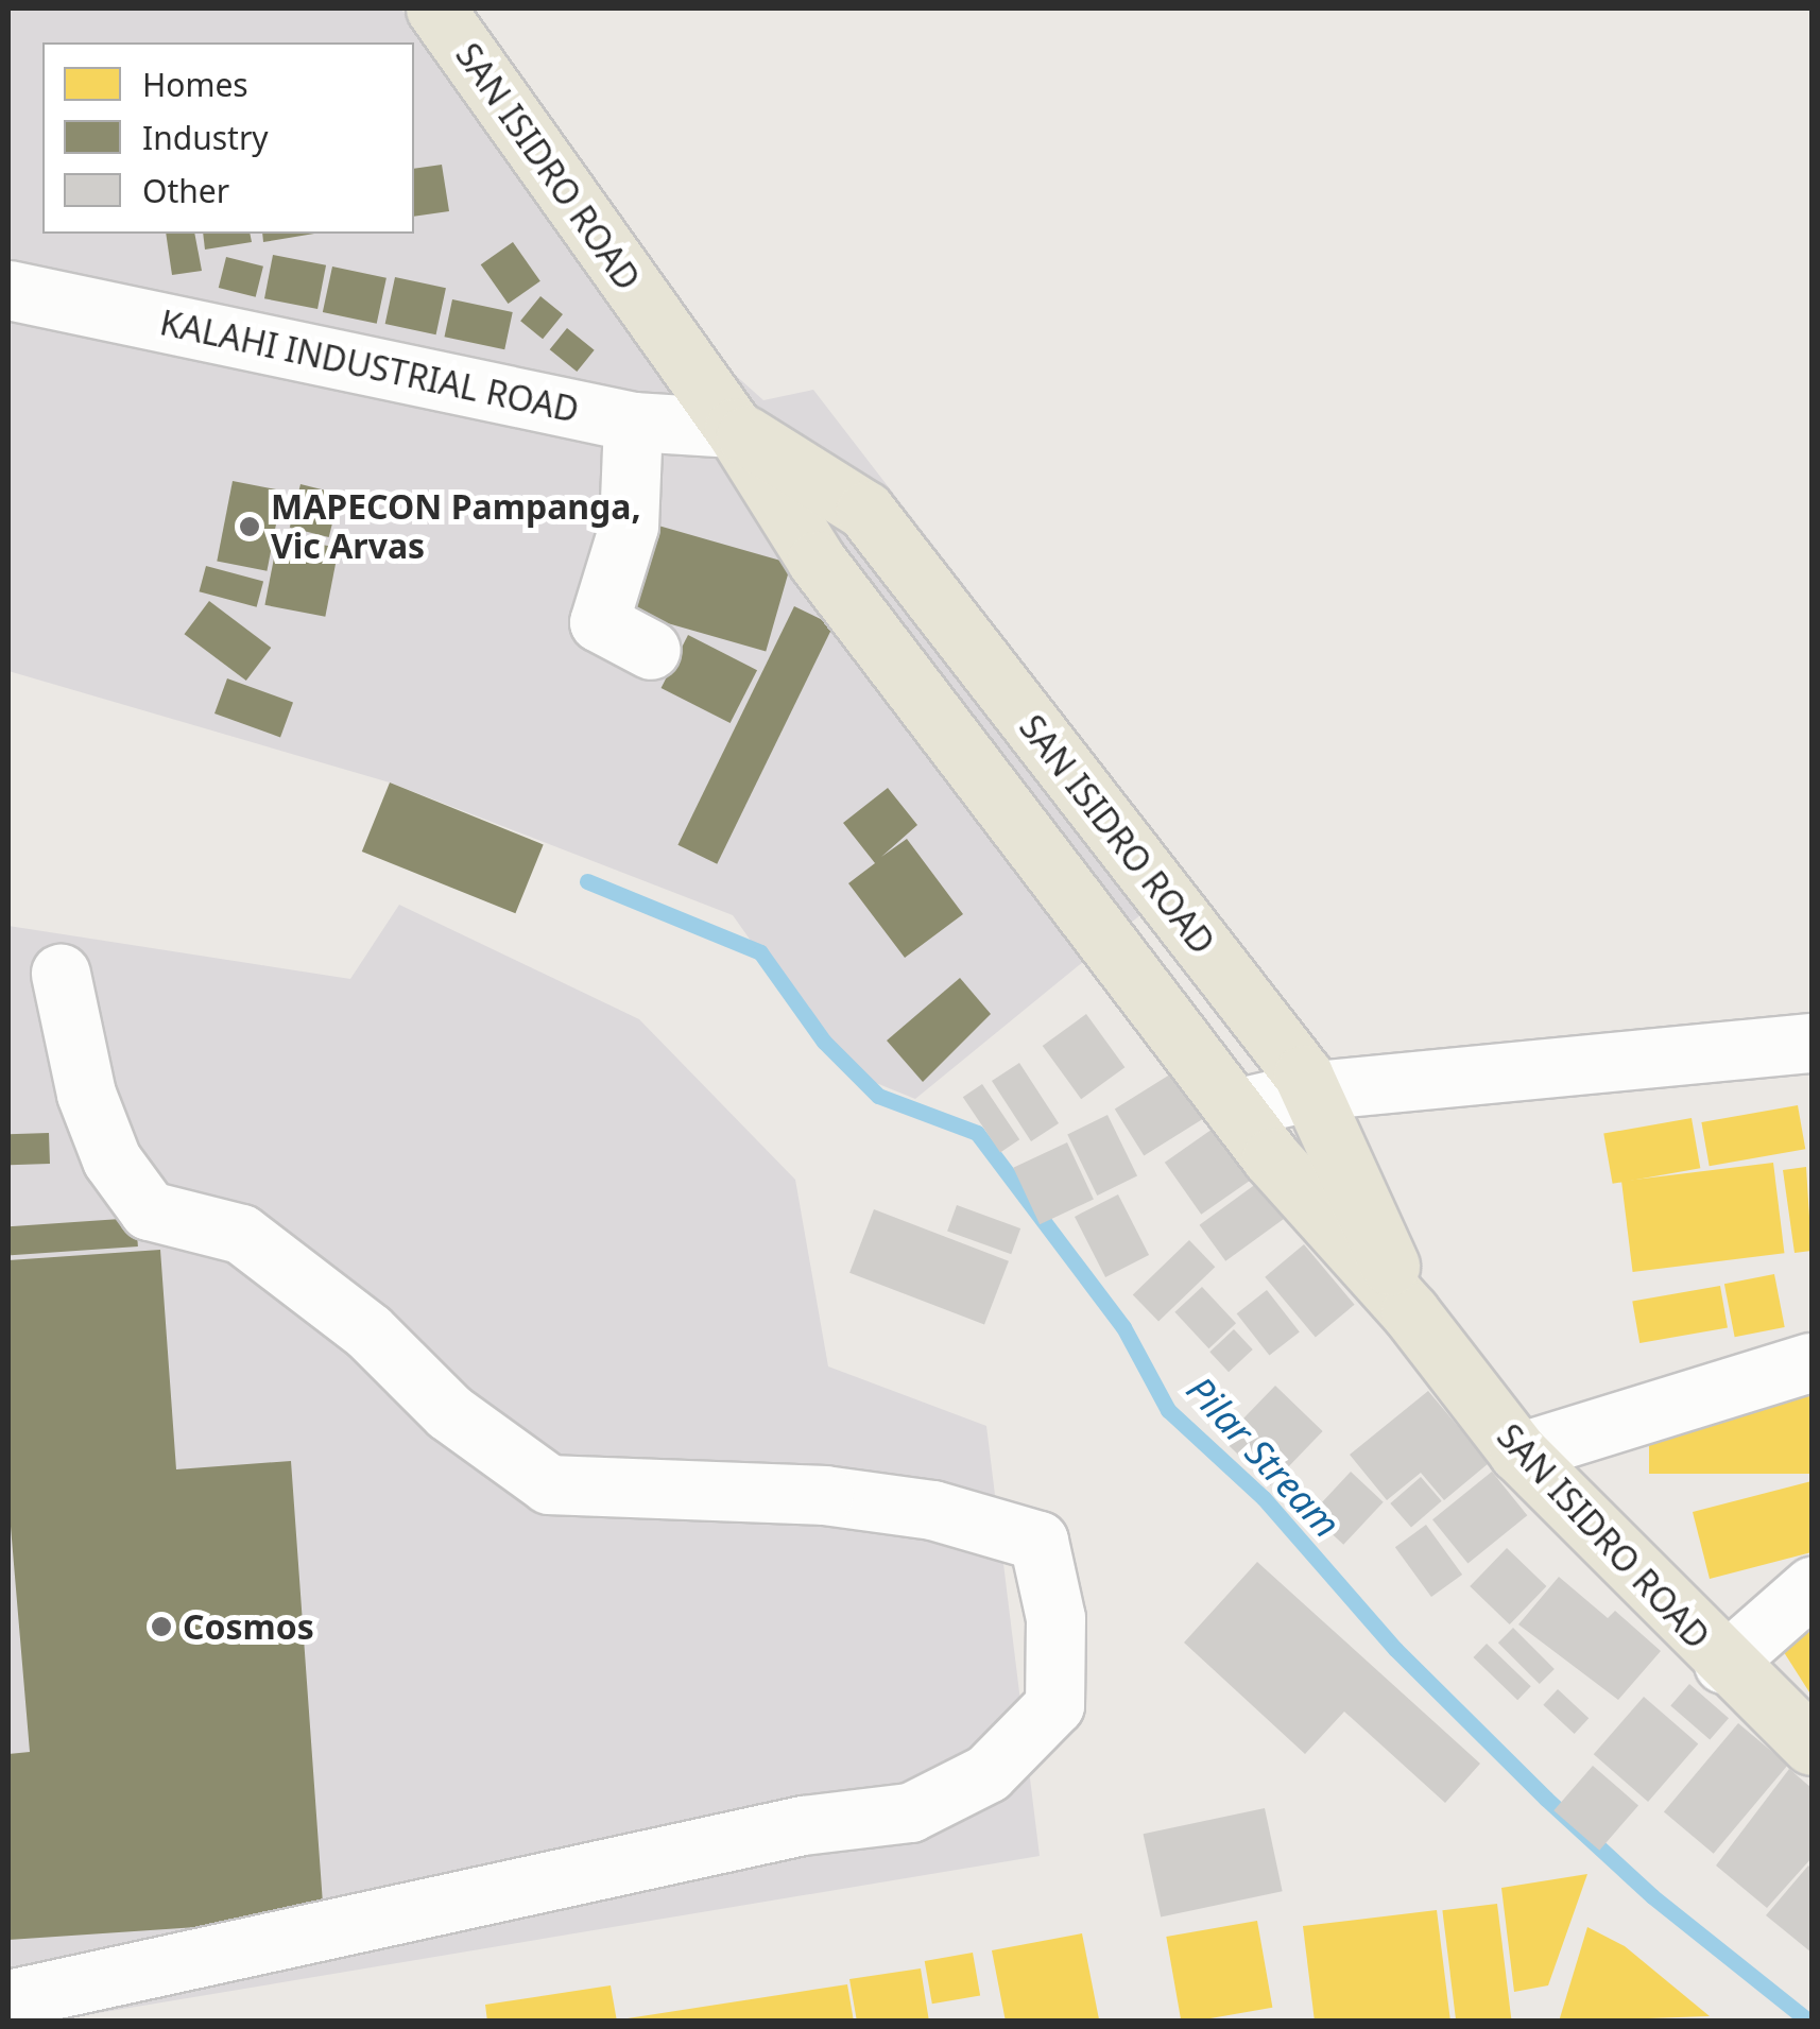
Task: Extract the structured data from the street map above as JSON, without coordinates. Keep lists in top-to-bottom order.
{
  "streets": {
    "main road": ["SAN ISIDRO ROAD"],
    "street": ["KALAHI INDUSTRIAL ROAD"]
  },
  "crossings": [
    ["SAN ISIDRO ROAD", "KALAHI INDUSTRIAL ROAD"]
  ],
  "water": ["Pilar Stream"],
  "places": ["MAPECON Pampanga, Vic Arvas", "Cosmos"],
  "legend": ["Homes", "Industry", "Other"]
}
